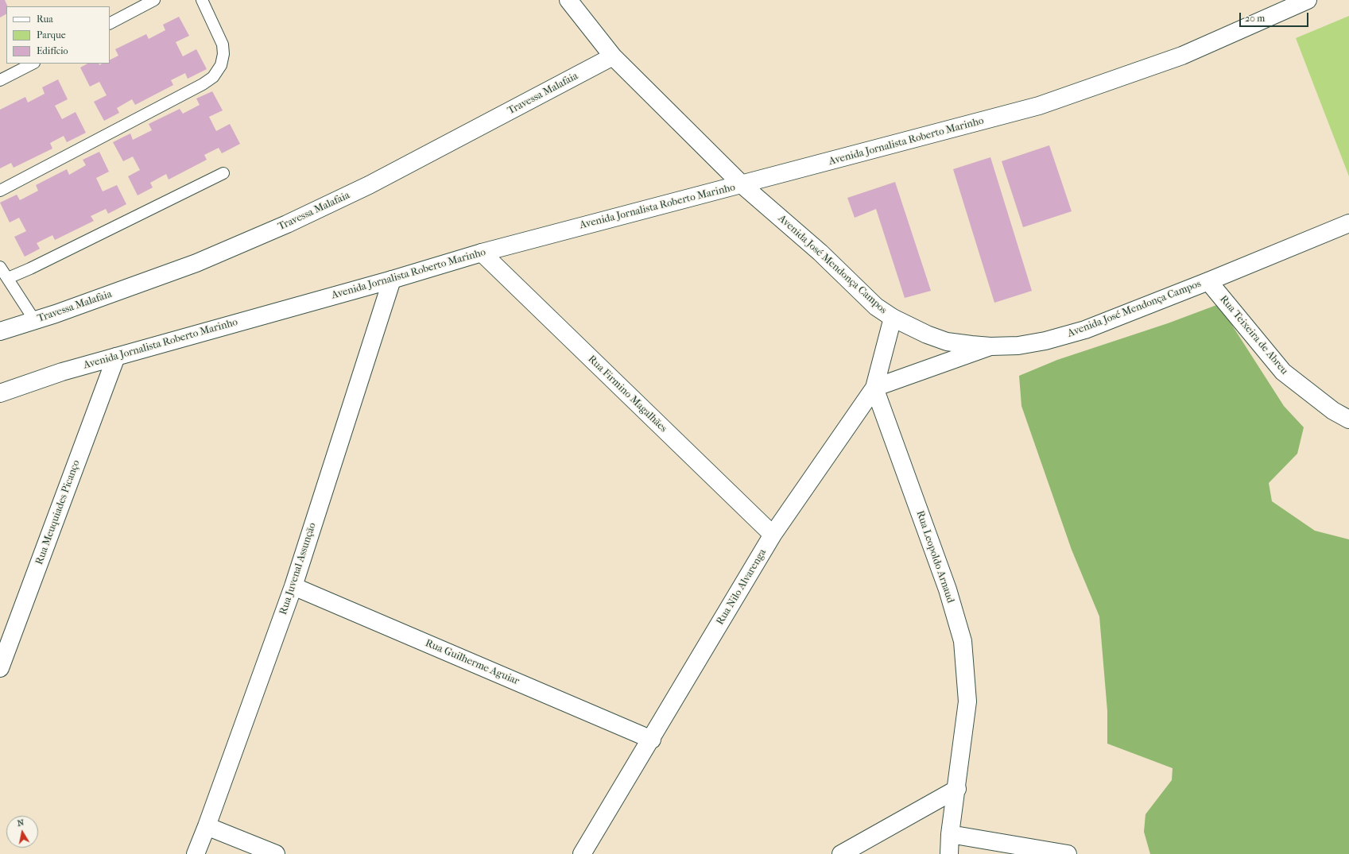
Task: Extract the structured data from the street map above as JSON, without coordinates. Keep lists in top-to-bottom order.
{
  "streets": {
    "street": [
      "Travessa Malafaia",
      "Avenida Jornalista Roberto Marinho",
      "Avenida José Mendonça Campos",
      "Rua Teixeira de Abreu",
      "Rua Firmino Magalhães",
      "Rua Meuquiades Picanço",
      "Rua Leopoldo Arnaud",
      "Rua Juvenal Assunção",
      "Rua Nilo Alvarenga",
      "Rua Guilherme Aguiar"
    ]
  },
  "crossings": [
    ["Travessa Malafaia", "Avenida José Mendonça Campos"],
    ["Avenida Jornalista Roberto Marinho", "Avenida José Mendonça Campos"],
    ["Avenida Jornalista Roberto Marinho", "Rua Firmino Magalhães"],
    ["Avenida Jornalista Roberto Marinho", "Rua Meuquiades Picanço"],
    ["Avenida Jornalista Roberto Marinho", "Rua Juvenal Assunção"],
    ["Avenida José Mendonça Campos", "Rua Teixeira de Abreu"],
    ["Avenida José Mendonça Campos", "Rua Nilo Alvarenga"],
    ["Rua Firmino Magalhães", "Rua Nilo Alvarenga"],
    ["Rua Leopoldo Arnaud", "Rua Nilo Alvarenga"],
    ["Rua Juvenal Assunção", "Rua Guilherme Aguiar"],
    ["Rua Nilo Alvarenga", "Rua Guilherme Aguiar"]
  ],
  "legend": ["Rua", "Parque", "Edifício"],
  "scale_bar": "20 m",
  "north": "top"
}
